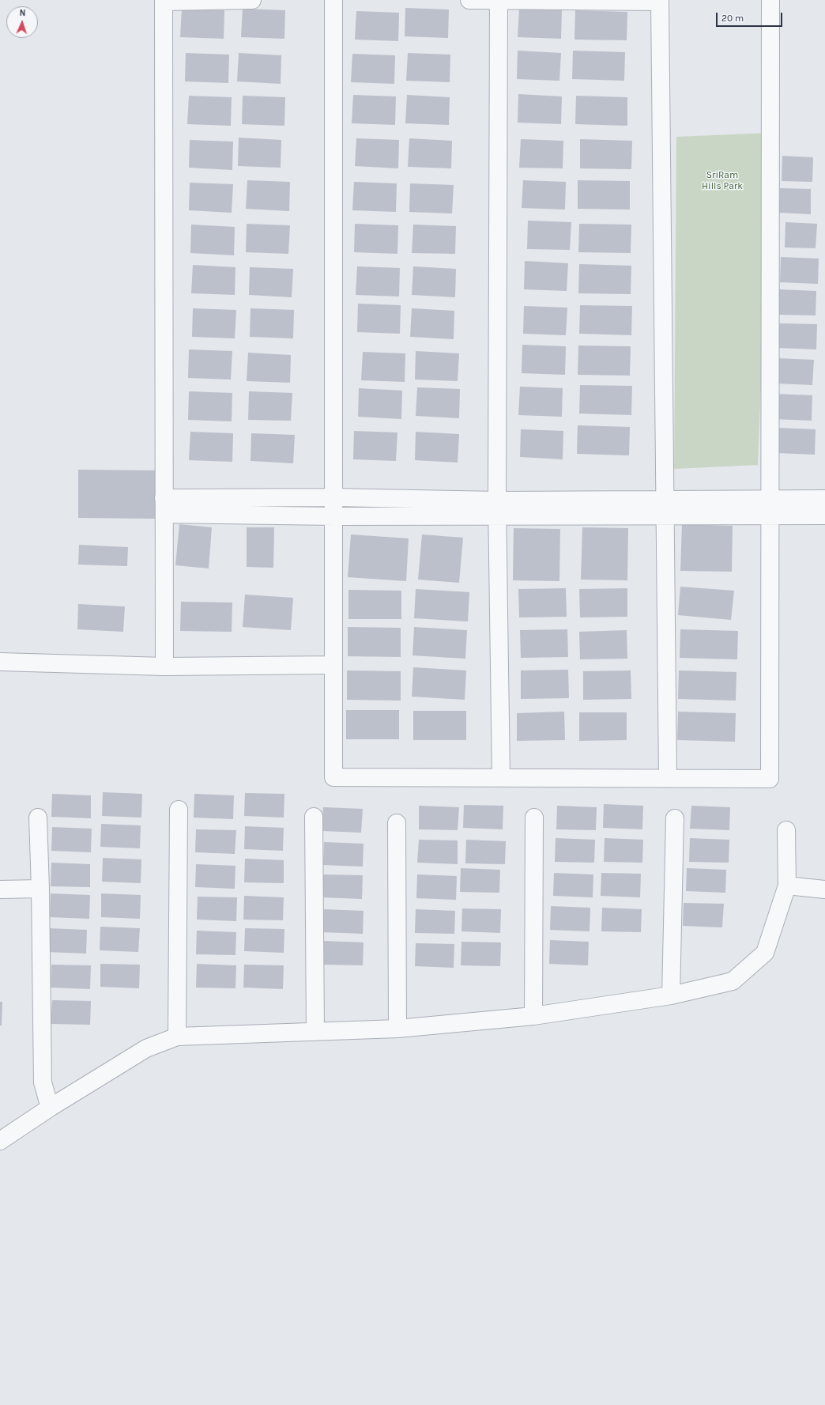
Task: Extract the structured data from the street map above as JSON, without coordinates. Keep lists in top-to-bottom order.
{
  "parks": ["SriRam Hills Park"],
  "scale_bar": "20 m",
  "north": "top"
}
